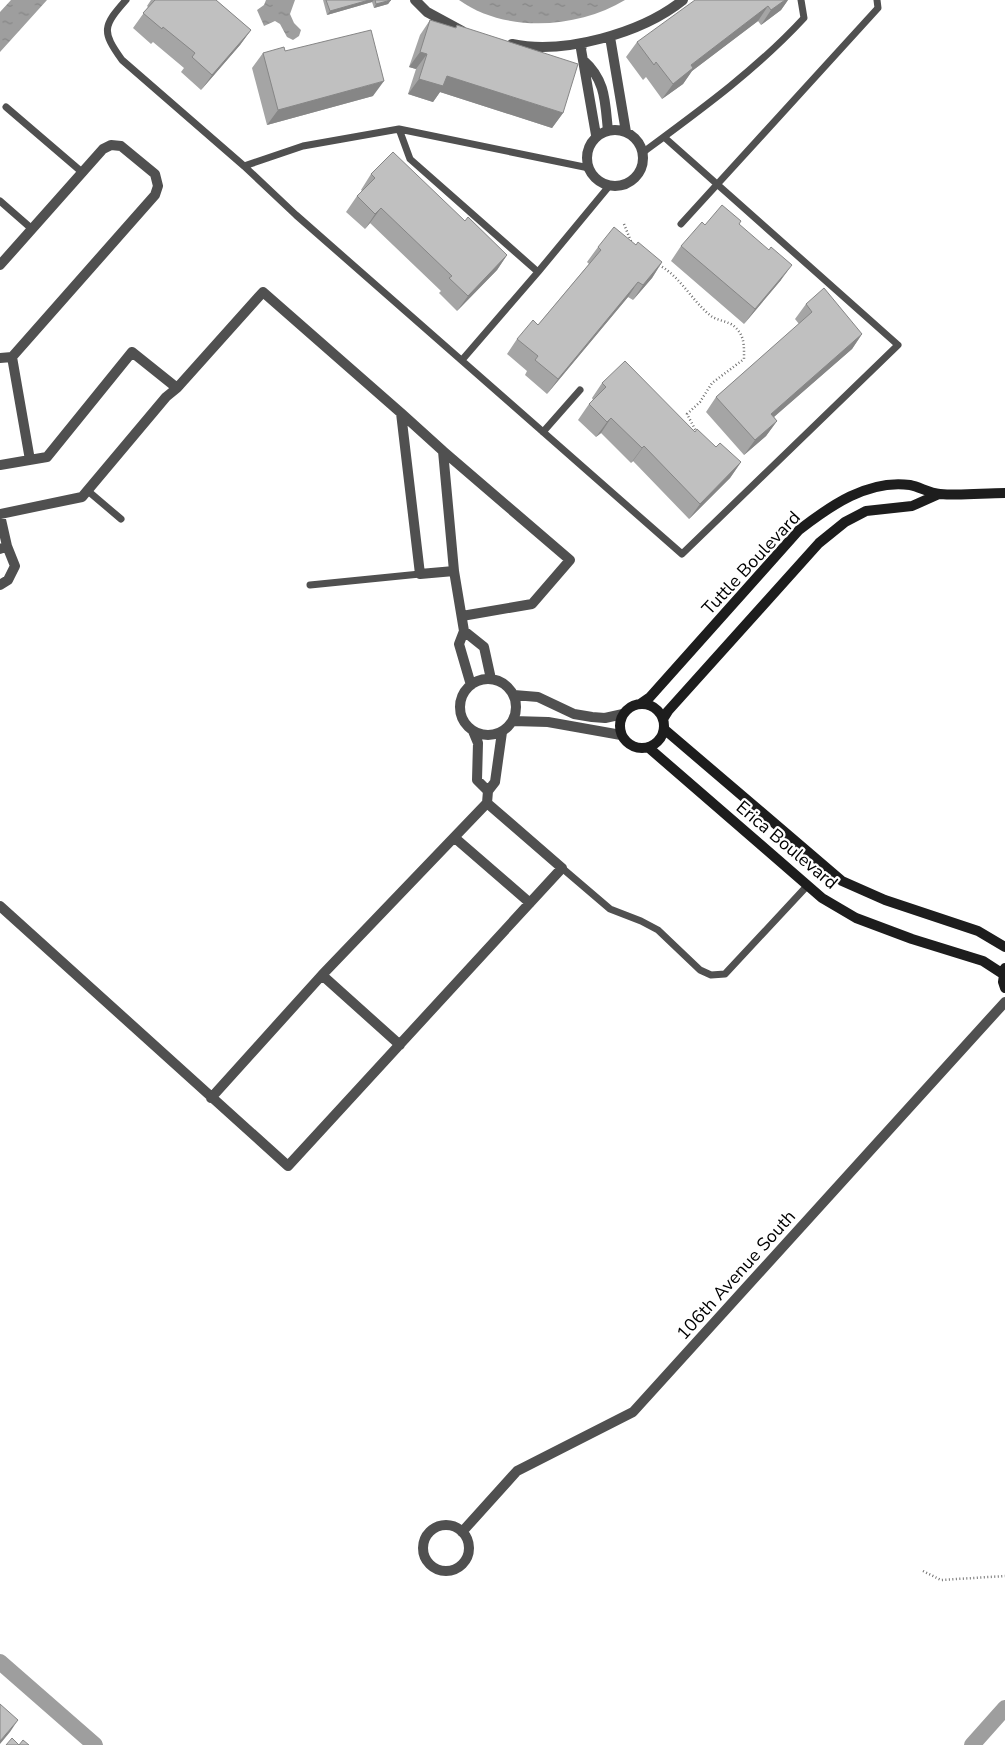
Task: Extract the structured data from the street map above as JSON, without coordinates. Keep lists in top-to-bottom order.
{
  "streets": {
    "street": ["Tuttle Boulevard", "Erica Boulevard", "106th Avenue South"]
  },
  "crossings": [
    ["Tuttle Boulevard", "Erica Boulevard"]
  ]
}
